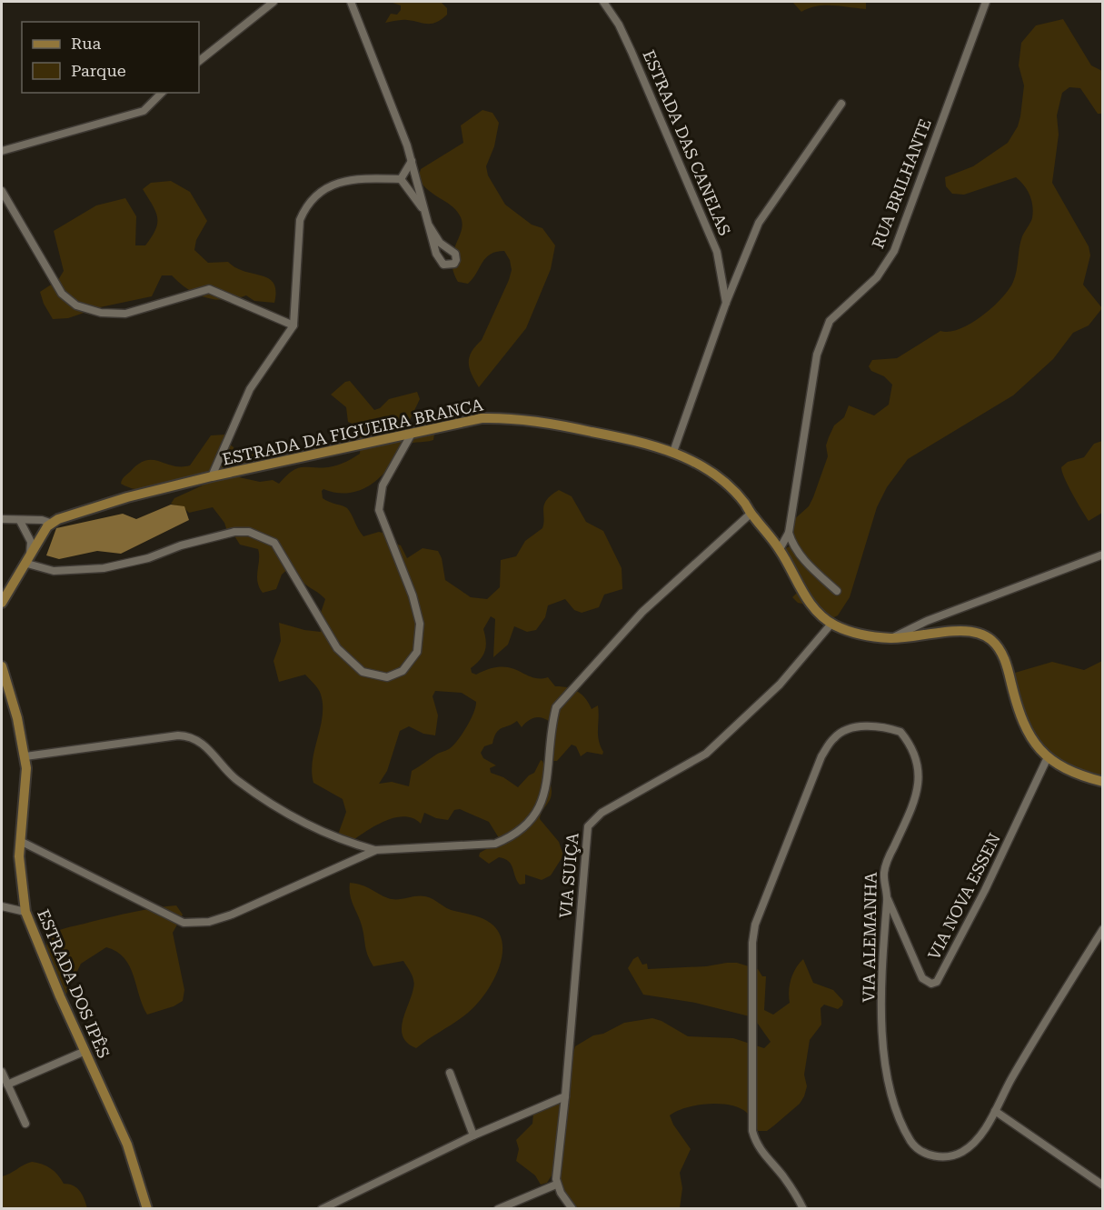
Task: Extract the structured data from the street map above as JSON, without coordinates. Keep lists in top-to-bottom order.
{
  "streets": {
    "main road": ["ESTRADA DA FIGUEIRA BRANCA", "ESTRADA DOS IPÊS"],
    "street": [
      "ESTRADA DAS CANELAS",
      "RUA BRILHANTE",
      "VIA SUIÇA",
      "VIA NOVA ESSEN",
      "VIA ALEMANHA"
    ]
  },
  "crossings": [
    ["RUA BRILHANTE", "ESTRADA DA FIGUEIRA BRANCA"],
    ["ESTRADA DA FIGUEIRA BRANCA", "VIA SUIÇA"],
    ["ESTRADA DA FIGUEIRA BRANCA", "VIA NOVA ESSEN"],
    ["VIA NOVA ESSEN", "VIA ALEMANHA"]
  ],
  "legend": ["Rua", "Parque"]
}
